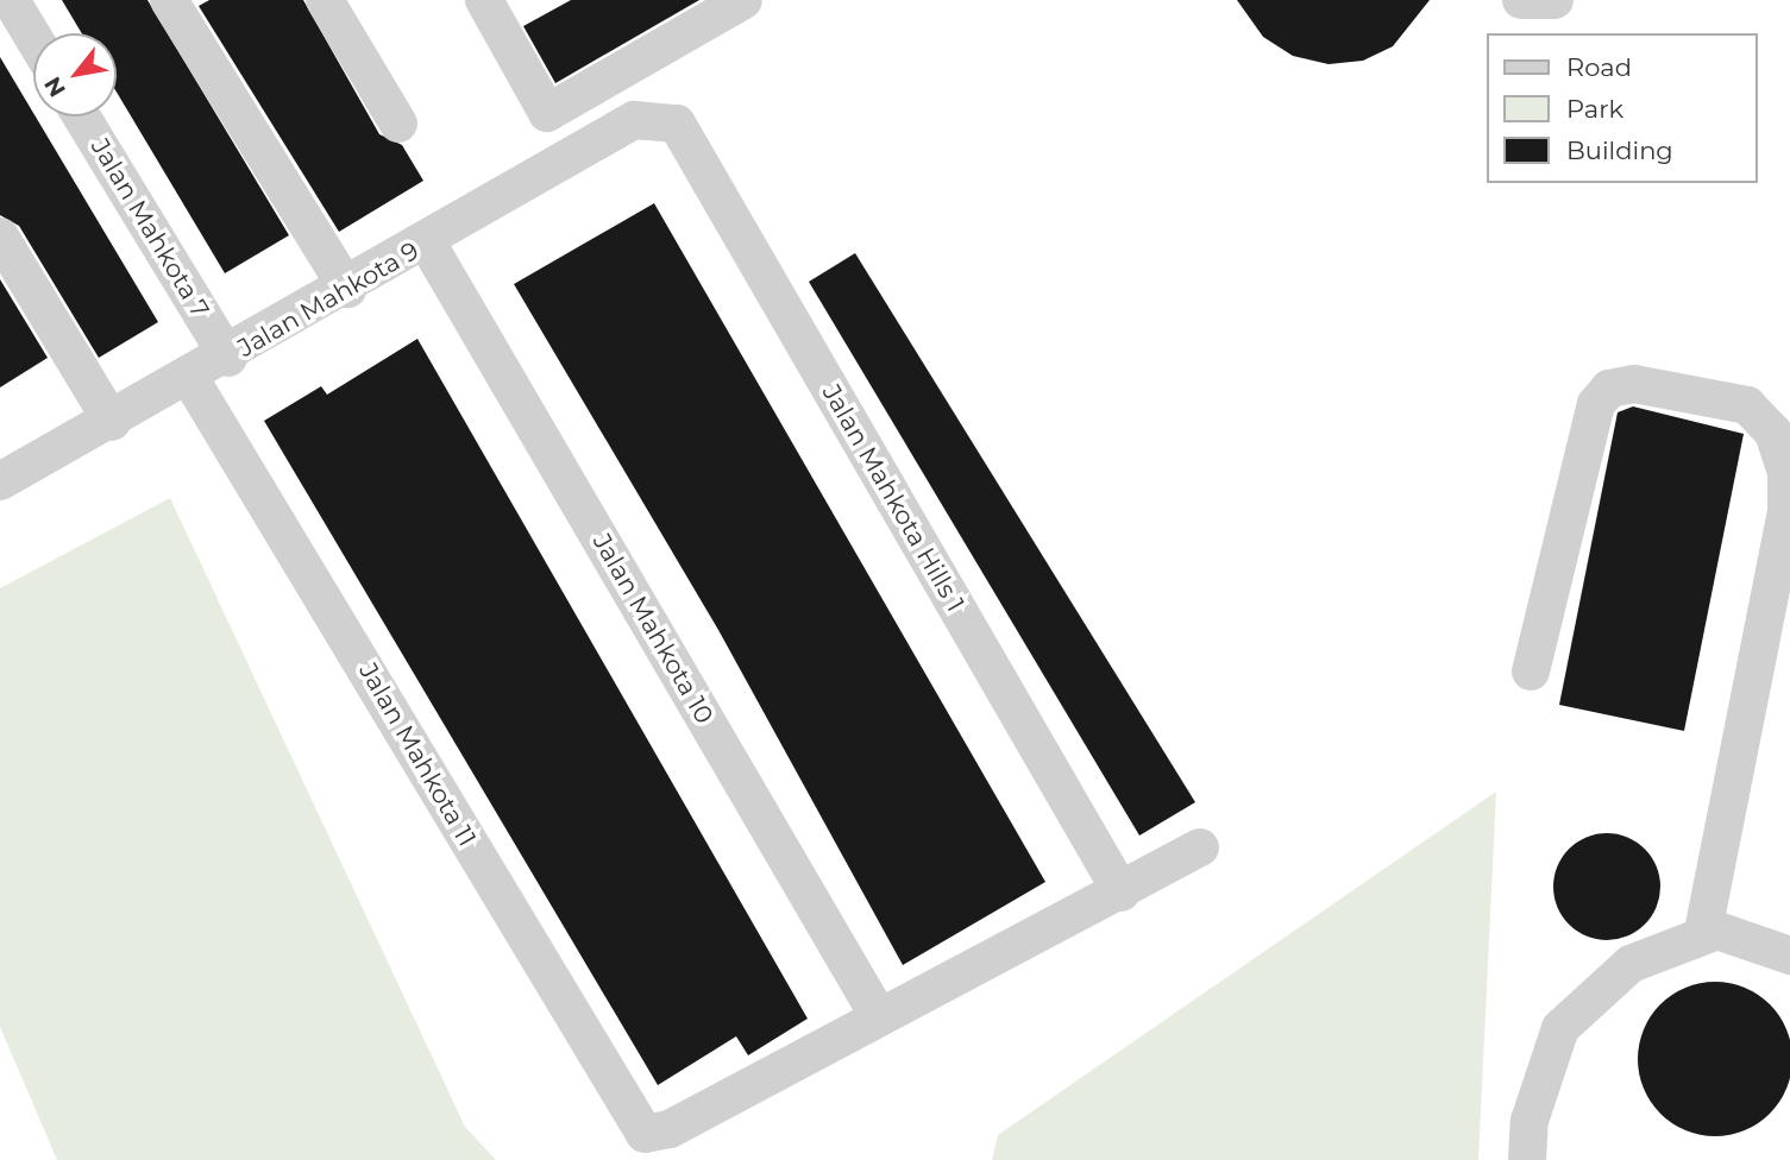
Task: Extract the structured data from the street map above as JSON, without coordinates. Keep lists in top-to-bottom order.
{
  "streets": {
    "street": [
      "Jalan Mahkota 7",
      "Jalan Mahkota 9",
      "Jalan Mahkota Hills 1",
      "Jalan Mahkota 10",
      "Jalan Mahkota 11"
    ]
  },
  "crossings": [
    ["Jalan Mahkota 7", "Jalan Mahkota 9"],
    ["Jalan Mahkota 9", "Jalan Mahkota Hills 1"],
    ["Jalan Mahkota 9", "Jalan Mahkota 10"],
    ["Jalan Mahkota 9", "Jalan Mahkota 11"],
    ["Jalan Mahkota 10", "Jalan Mahkota 11"]
  ],
  "legend": ["Road", "Park", "Building"],
  "north": "bottom left"
}
